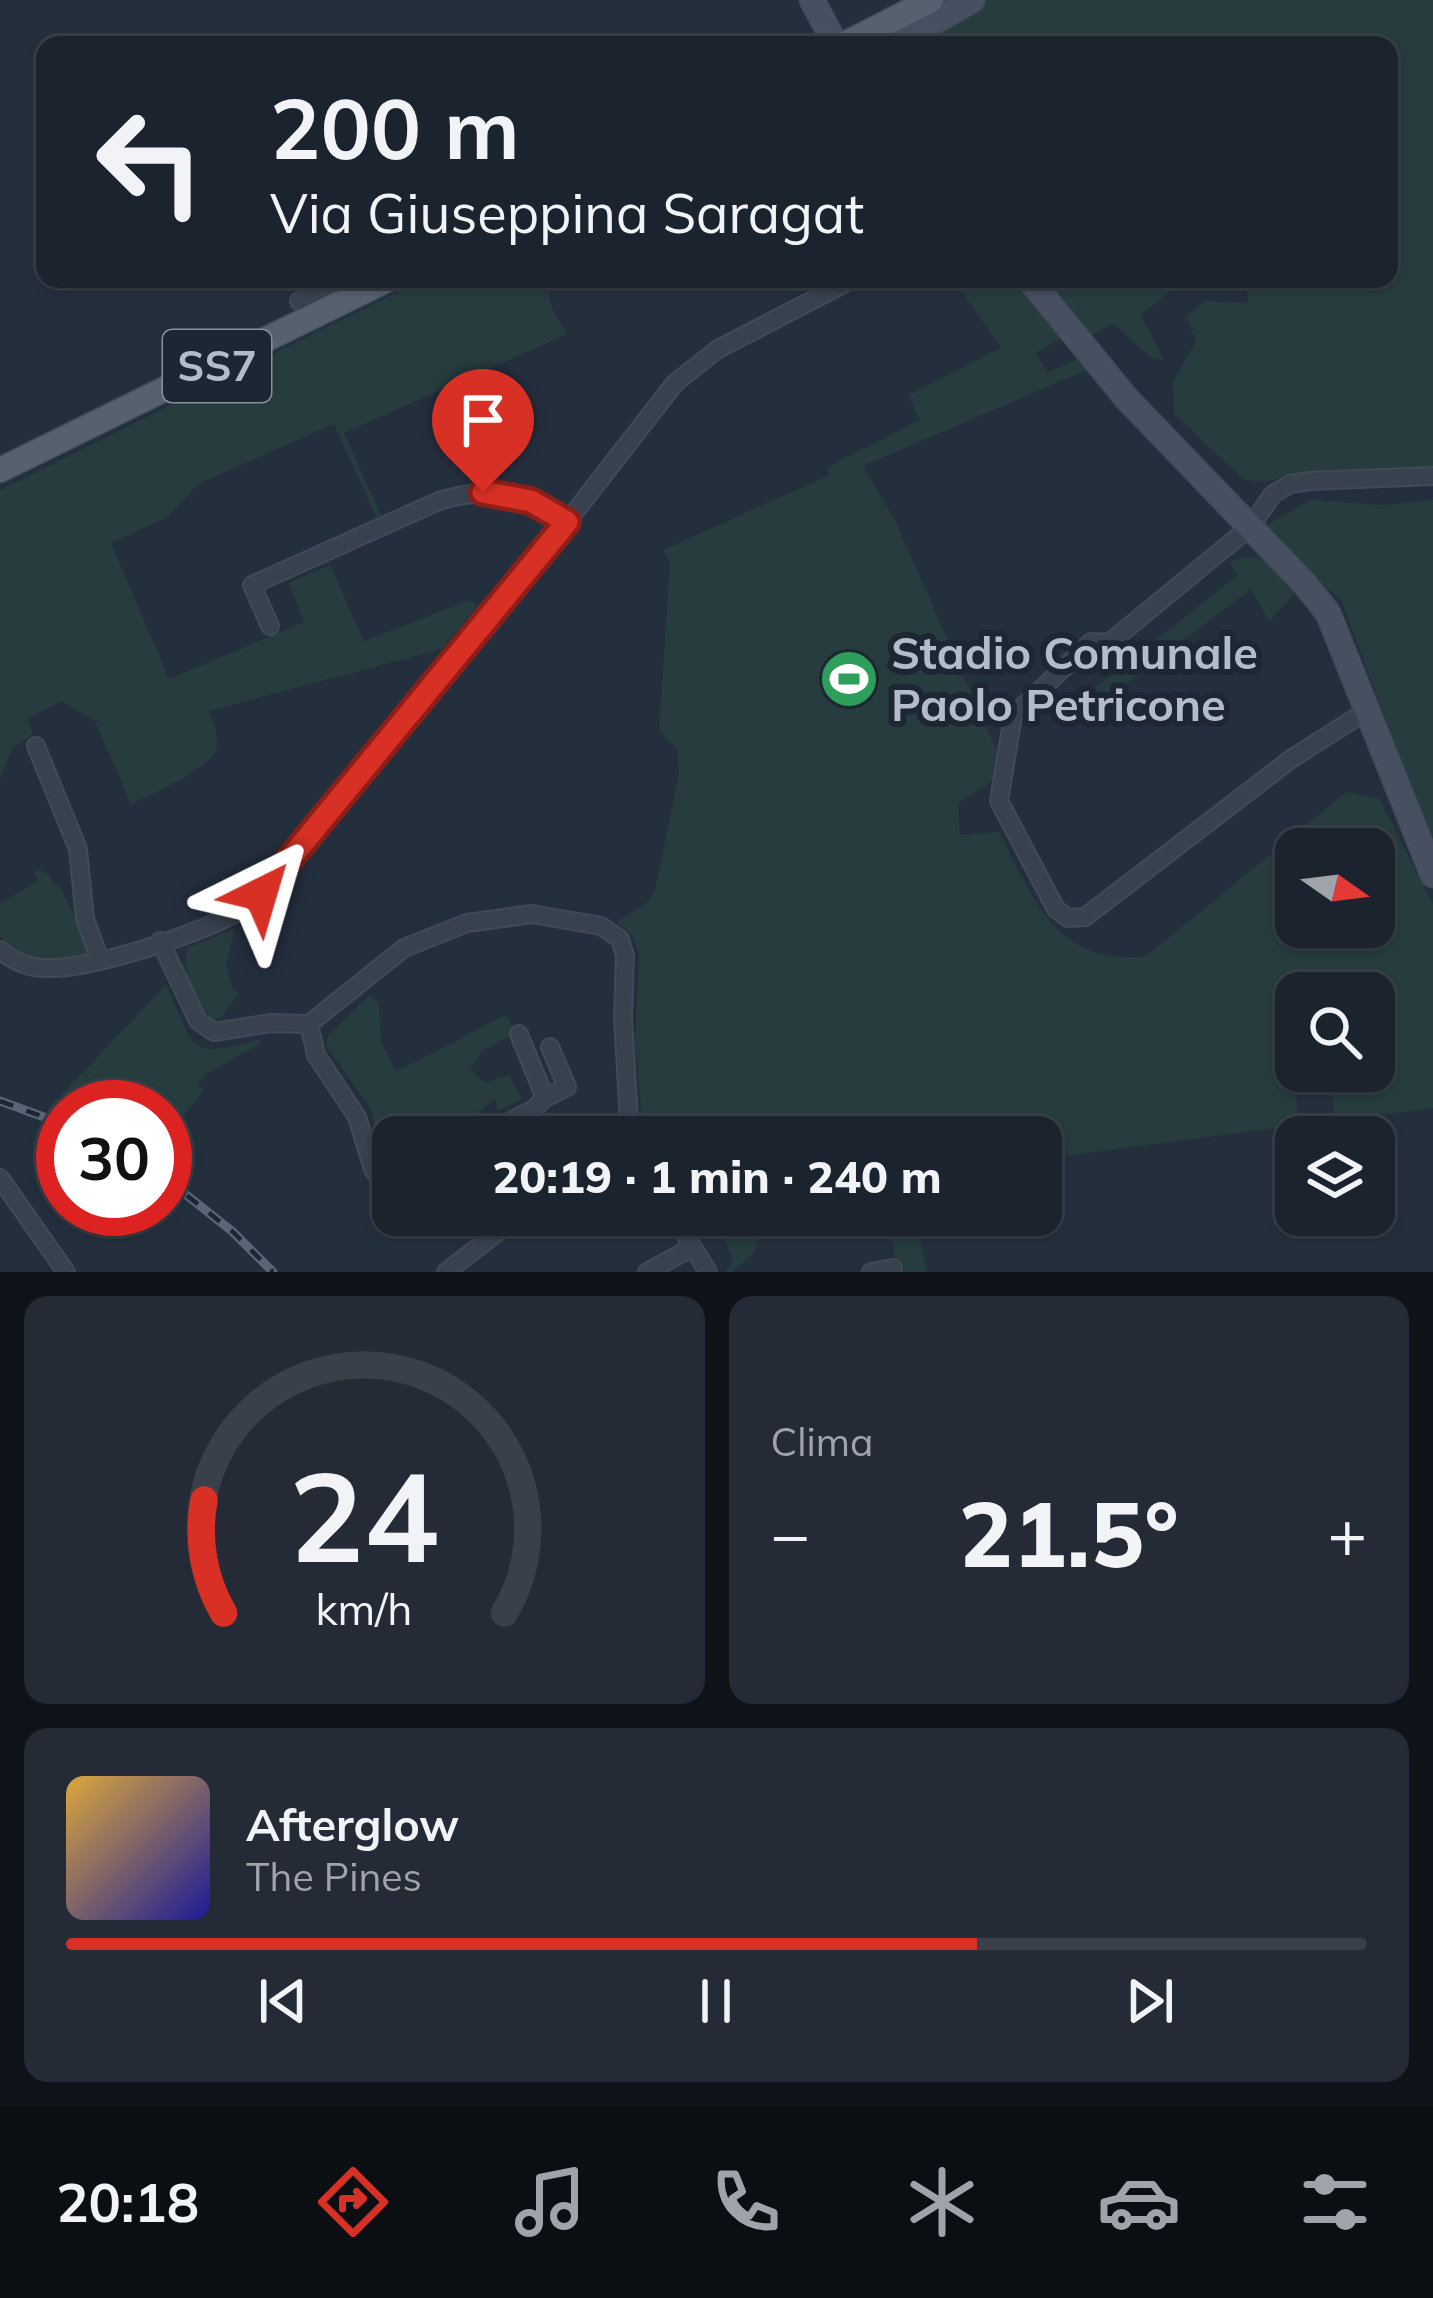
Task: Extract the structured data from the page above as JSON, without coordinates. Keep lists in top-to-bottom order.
{
  "streets": {
    "main road": ["SS7"]
  },
  "places": {
    "sports": ["Stadio Comunale Paolo Petricone"]
  },
  "north": "right",
  "page": {
    "turn": ["200 m", "Via Giuseppina Saragat"],
    "limit": "30",
    "trip": "20:19 · 1 min · 240 m",
    "tile": "Clima",
    "heat": ["−", "21.5°", "+"],
    "song": ["Afterglow", "The Pines"],
    "tabs": "20:18",
    "gauge": ["24", "km/h"]
  }
}
